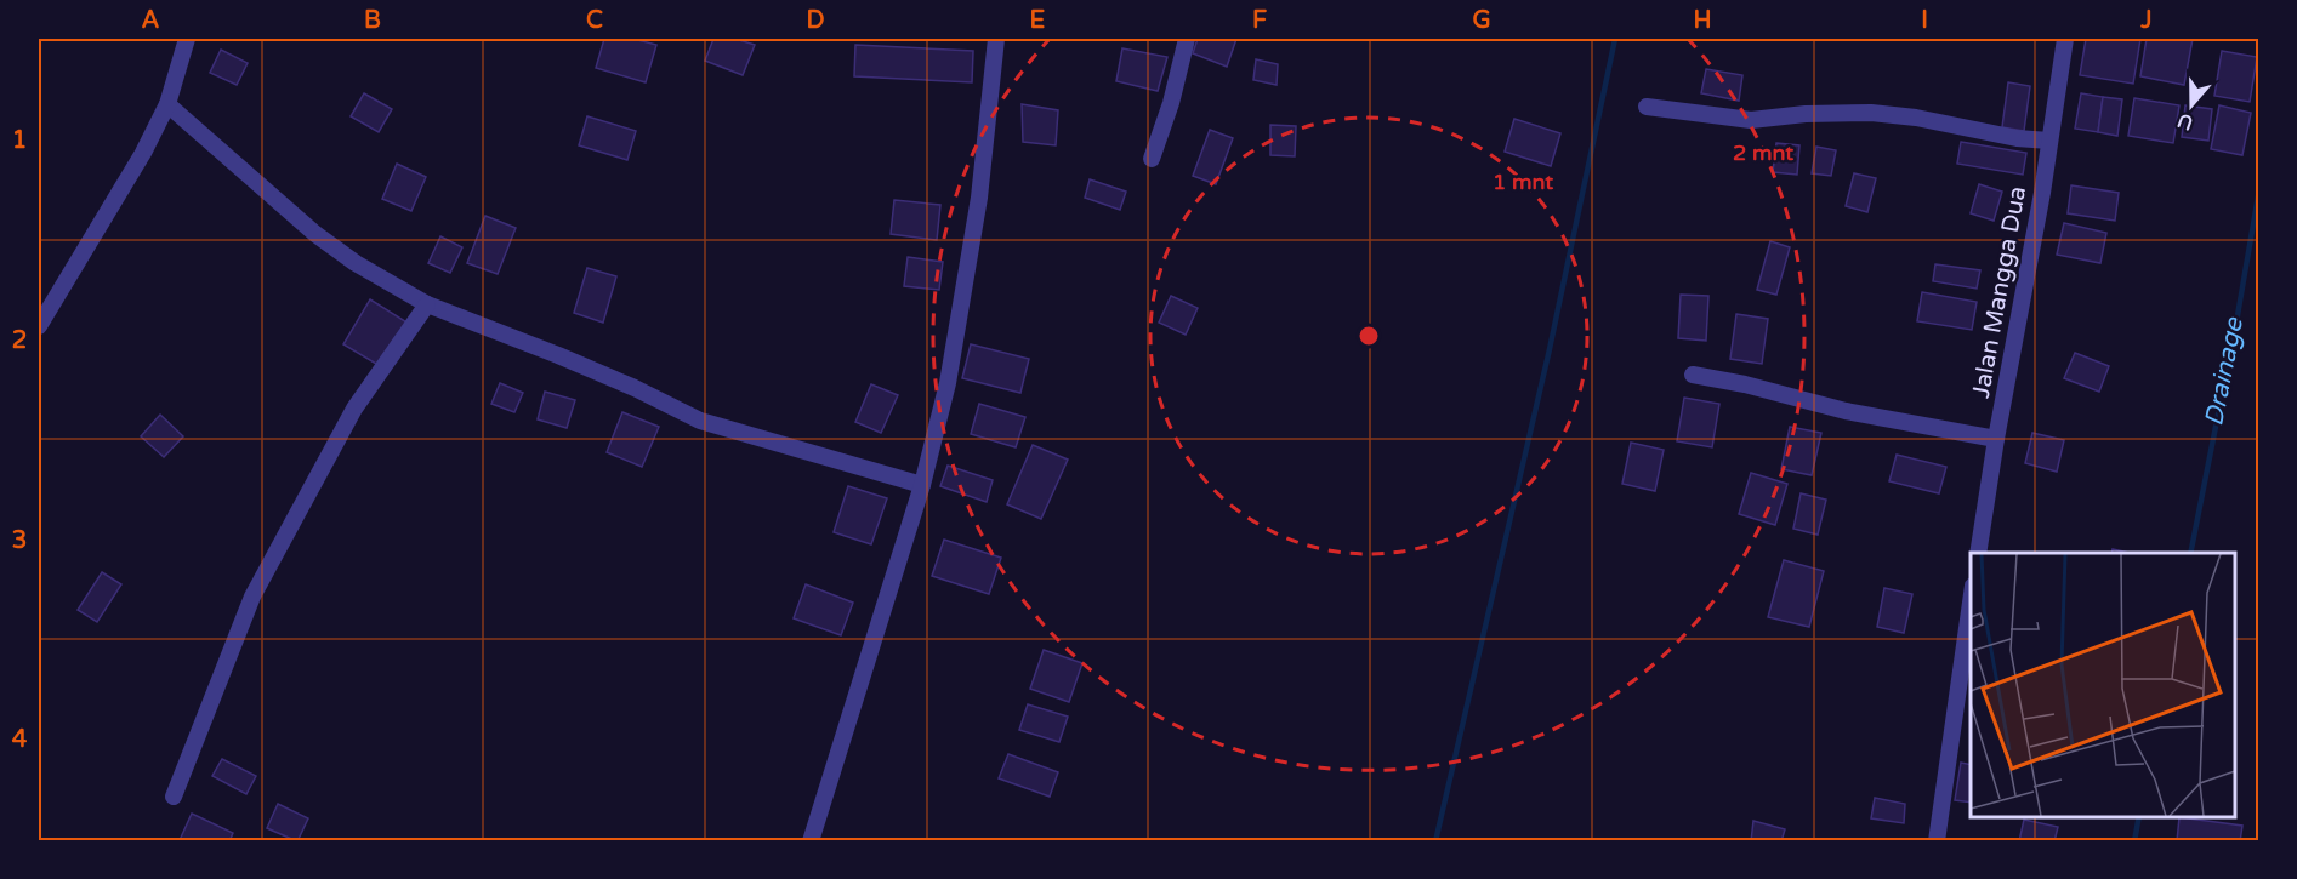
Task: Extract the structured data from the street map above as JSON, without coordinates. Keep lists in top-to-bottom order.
{
  "streets": {
    "street": ["Jalan Mangga Dua"]
  },
  "water": ["Drainage"],
  "north": "bottom",
  "grid": {
    "columns": [
      "A",
      "B",
      "C",
      "D",
      "E",
      "F",
      "G",
      "H",
      "I",
      "J"
    ],
    "rows": [
      "1",
      "2",
      "3",
      "4"
    ]
  },
  "rings": ["2 mnt", "1 mnt"]
}
